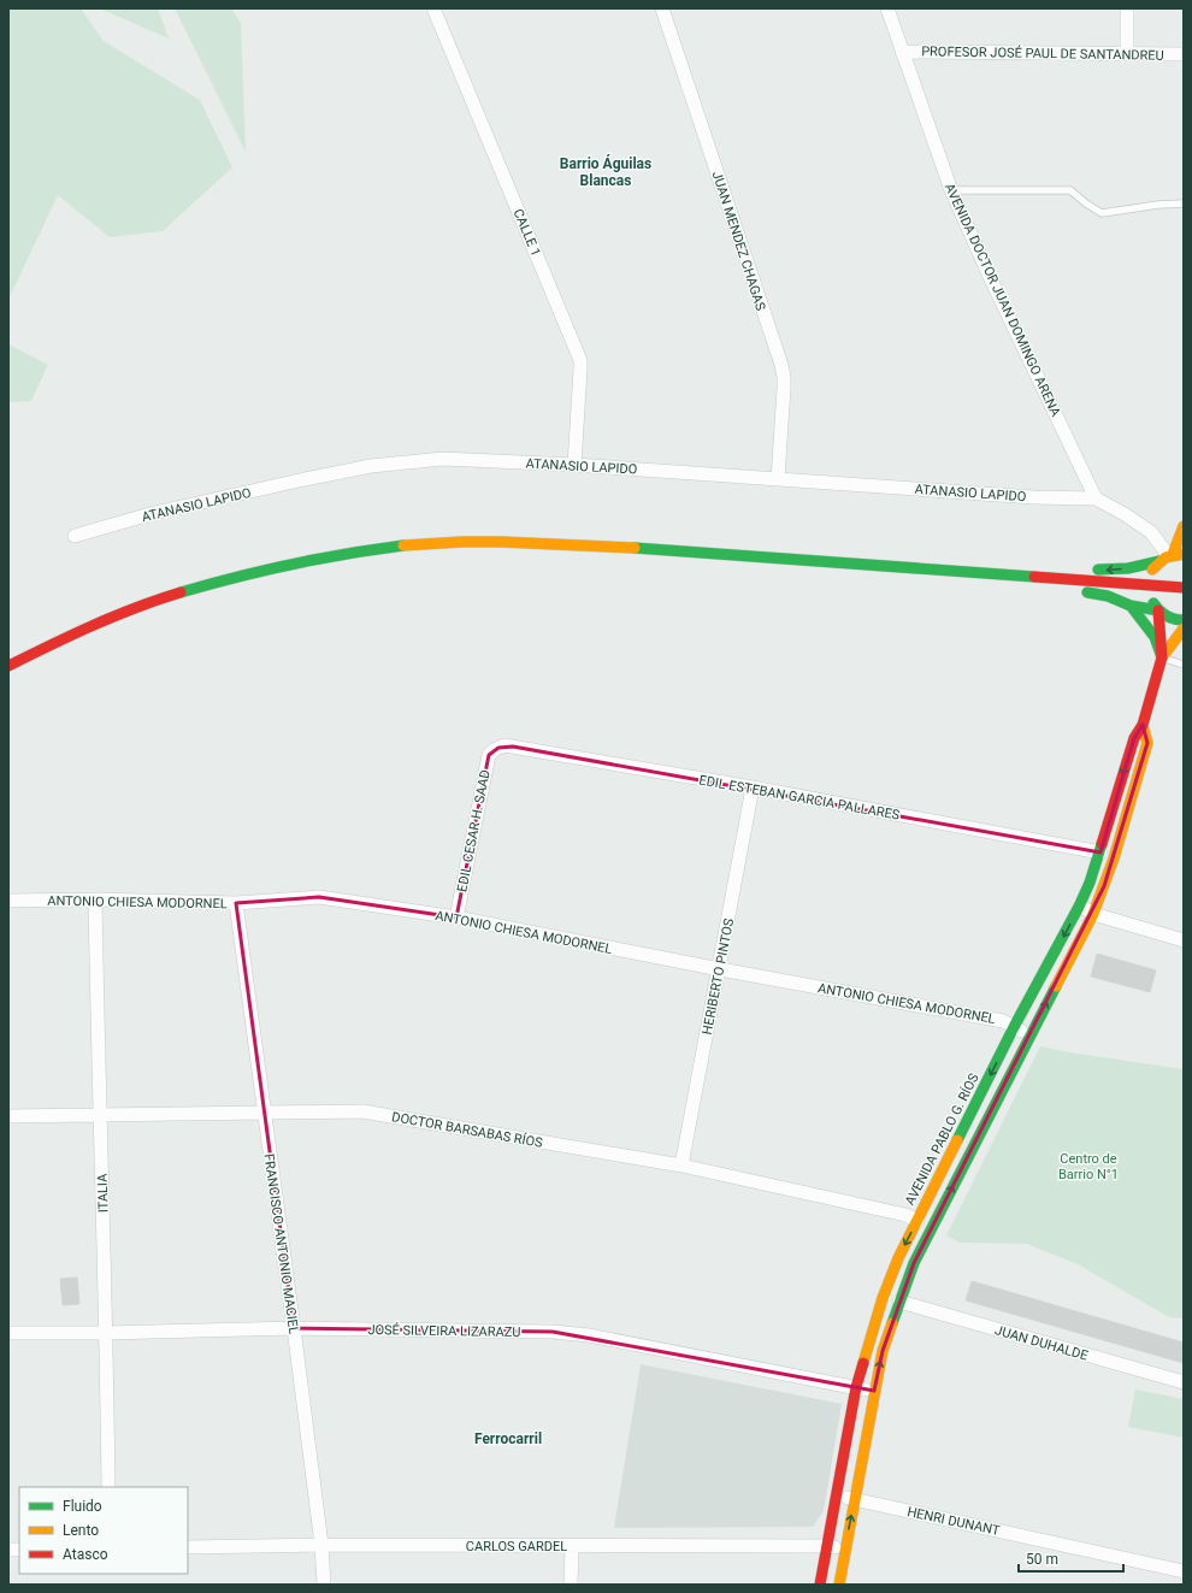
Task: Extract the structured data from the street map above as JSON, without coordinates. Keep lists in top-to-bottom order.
{
  "streets": {
    "main road": ["AVENIDA PABLO G. RÍOS"],
    "street": [
      "PROFESOR JOSÉ PAUL DE SANTANDREU",
      "CALLE 1",
      "JUAN MENDEZ CHAGAS",
      "AVENIDA DOCTOR JUAN DOMINGO ARENA",
      "ATANASIO LAPIDO",
      "EDIL ESTEBAN GARCIA PALLARES",
      "EDIL CESAR H. SAAD",
      "ANTONIO CHIESA MODORNEL",
      "HERIBERTO PINTOS",
      "DOCTOR BARSABAS RÍOS",
      "ITALIA",
      "FRANCISCO ANTONIO MACIEL",
      "JOSÉ SILVEIRA LIZARAZU",
      "JUAN DUHALDE",
      "HENRI DUNANT",
      "CARLOS GARDEL"
    ]
  },
  "crossings": [
    ["PROFESOR JOSÉ PAUL DE SANTANDREU", "AVENIDA DOCTOR JUAN DOMINGO ARENA"],
    ["CALLE 1", "ATANASIO LAPIDO"],
    ["JUAN MENDEZ CHAGAS", "ATANASIO LAPIDO"],
    ["AVENIDA DOCTOR JUAN DOMINGO ARENA", "ATANASIO LAPIDO"],
    ["EDIL ESTEBAN GARCIA PALLARES", "EDIL CESAR H. SAAD"],
    ["EDIL ESTEBAN GARCIA PALLARES", "HERIBERTO PINTOS"],
    ["EDIL ESTEBAN GARCIA PALLARES", "AVENIDA PABLO G. RÍOS"],
    ["EDIL CESAR H. SAAD", "ANTONIO CHIESA MODORNEL"],
    ["ANTONIO CHIESA MODORNEL", "HERIBERTO PINTOS"],
    ["ANTONIO CHIESA MODORNEL", "AVENIDA PABLO G. RÍOS"],
    ["ANTONIO CHIESA MODORNEL", "ITALIA"],
    ["ANTONIO CHIESA MODORNEL", "FRANCISCO ANTONIO MACIEL"],
    ["HERIBERTO PINTOS", "DOCTOR BARSABAS RÍOS"],
    ["DOCTOR BARSABAS RÍOS", "AVENIDA PABLO G. RÍOS"],
    ["DOCTOR BARSABAS RÍOS", "ITALIA"],
    ["DOCTOR BARSABAS RÍOS", "FRANCISCO ANTONIO MACIEL"],
    ["AVENIDA PABLO G. RÍOS", "JOSÉ SILVEIRA LIZARAZU"],
    ["AVENIDA PABLO G. RÍOS", "JUAN DUHALDE"],
    ["AVENIDA PABLO G. RÍOS", "HENRI DUNANT"],
    ["AVENIDA PABLO G. RÍOS", "CARLOS GARDEL"],
    ["ITALIA", "JOSÉ SILVEIRA LIZARAZU"],
    ["FRANCISCO ANTONIO MACIEL", "JOSÉ SILVEIRA LIZARAZU"],
    ["FRANCISCO ANTONIO MACIEL", "CARLOS GARDEL"]
  ],
  "districts": ["Barrio Águilas Blancas", "Ferrocarril"],
  "parks": ["Centro de Barrio N°1"],
  "legend": ["Fluido", "Lento", "Atasco"],
  "scale_bar": "50 m"
}
